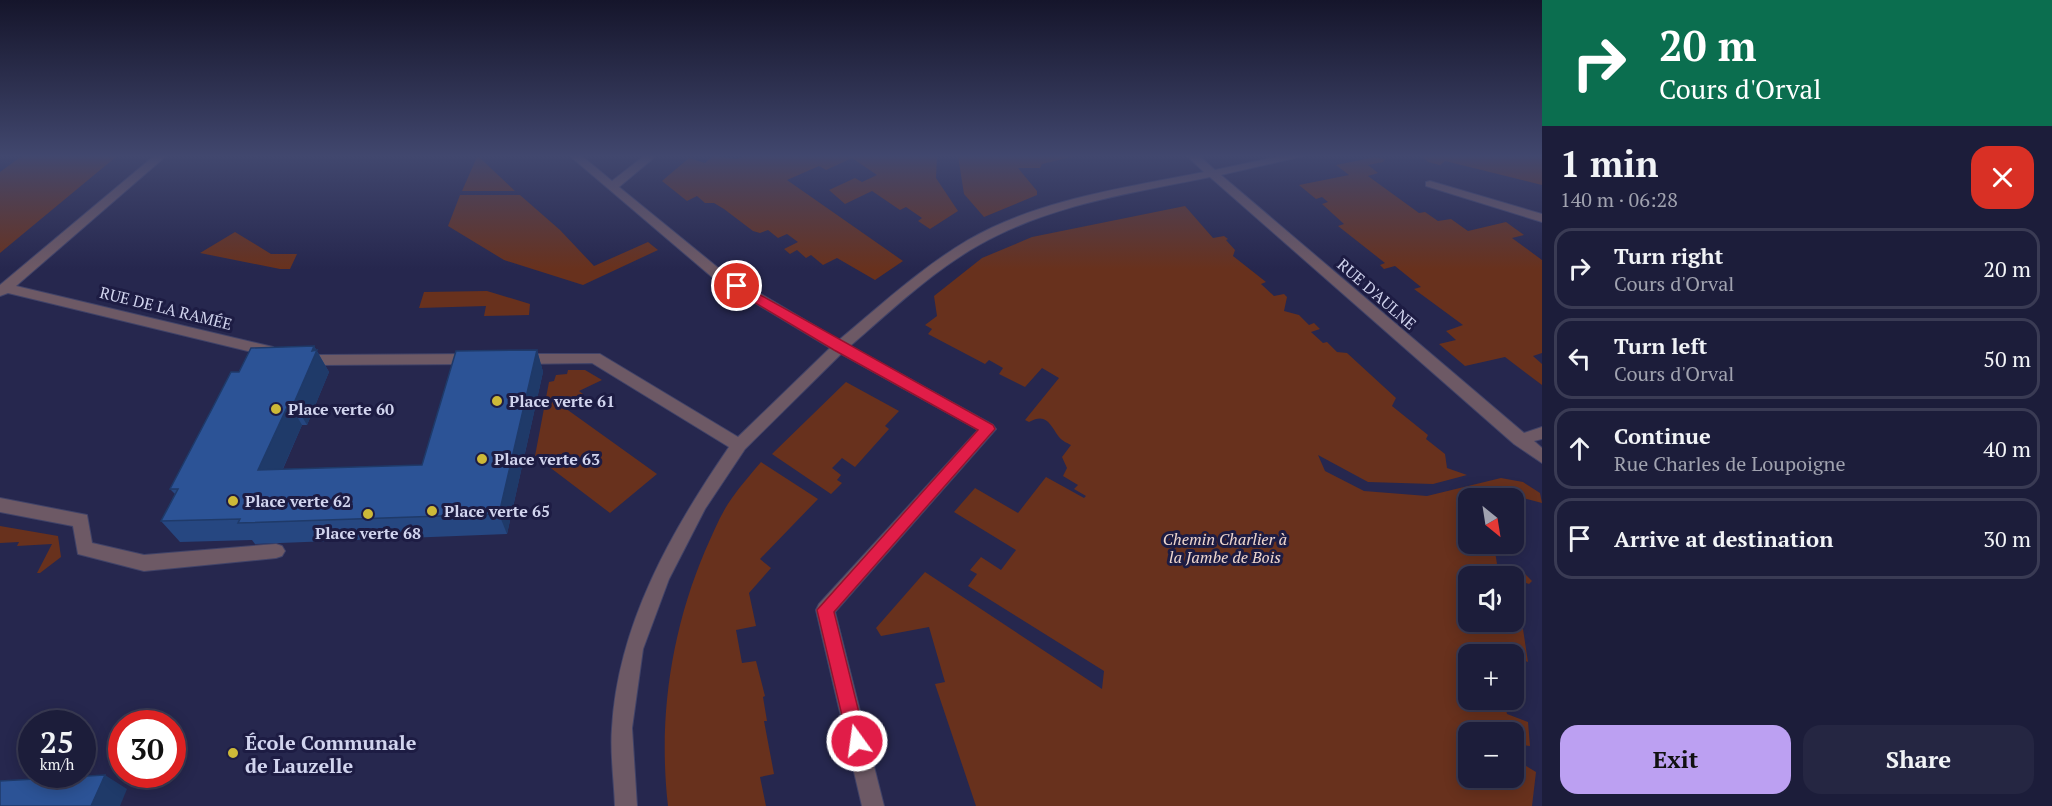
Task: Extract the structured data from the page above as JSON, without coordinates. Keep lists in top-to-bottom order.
{
  "streets": {
    "street": ["RUE D'AULNE", "RUE DE LA RAMÉE"]
  },
  "parks": ["Chemin Charlier à la Jambe de Bois"],
  "places": [
    "Place verte 61",
    "Place verte 60",
    "Place verte 63",
    "Place verte 62",
    "Place verte 65",
    "Place verte 68",
    "École Communale de Lauzelle"
  ],
  "north": "bottom right",
  "page": {
    "turn": ["20 m", "Cours d'Orval"],
    "heading": ["1 min", "140 m · 06:28"],
    "list": [
      {
        "name": "Turn right",
        "note": "Cours d'Orval",
        "value": "20 m"
      },
      {
        "name": "Turn left",
        "note": "Cours d'Orval",
        "value": "50 m"
      },
      {
        "name": "Continue",
        "note": "Rue Charles de Loupoigne",
        "value": "40 m"
      },
      {
        "name": "Arrive at destination",
        "value": "30 m"
      }
    ],
    "map_buttons": ["+", "−"],
    "speed": "25 km/h",
    "limit": "30",
    "buttons": ["Exit", "Share"]
  }
}
